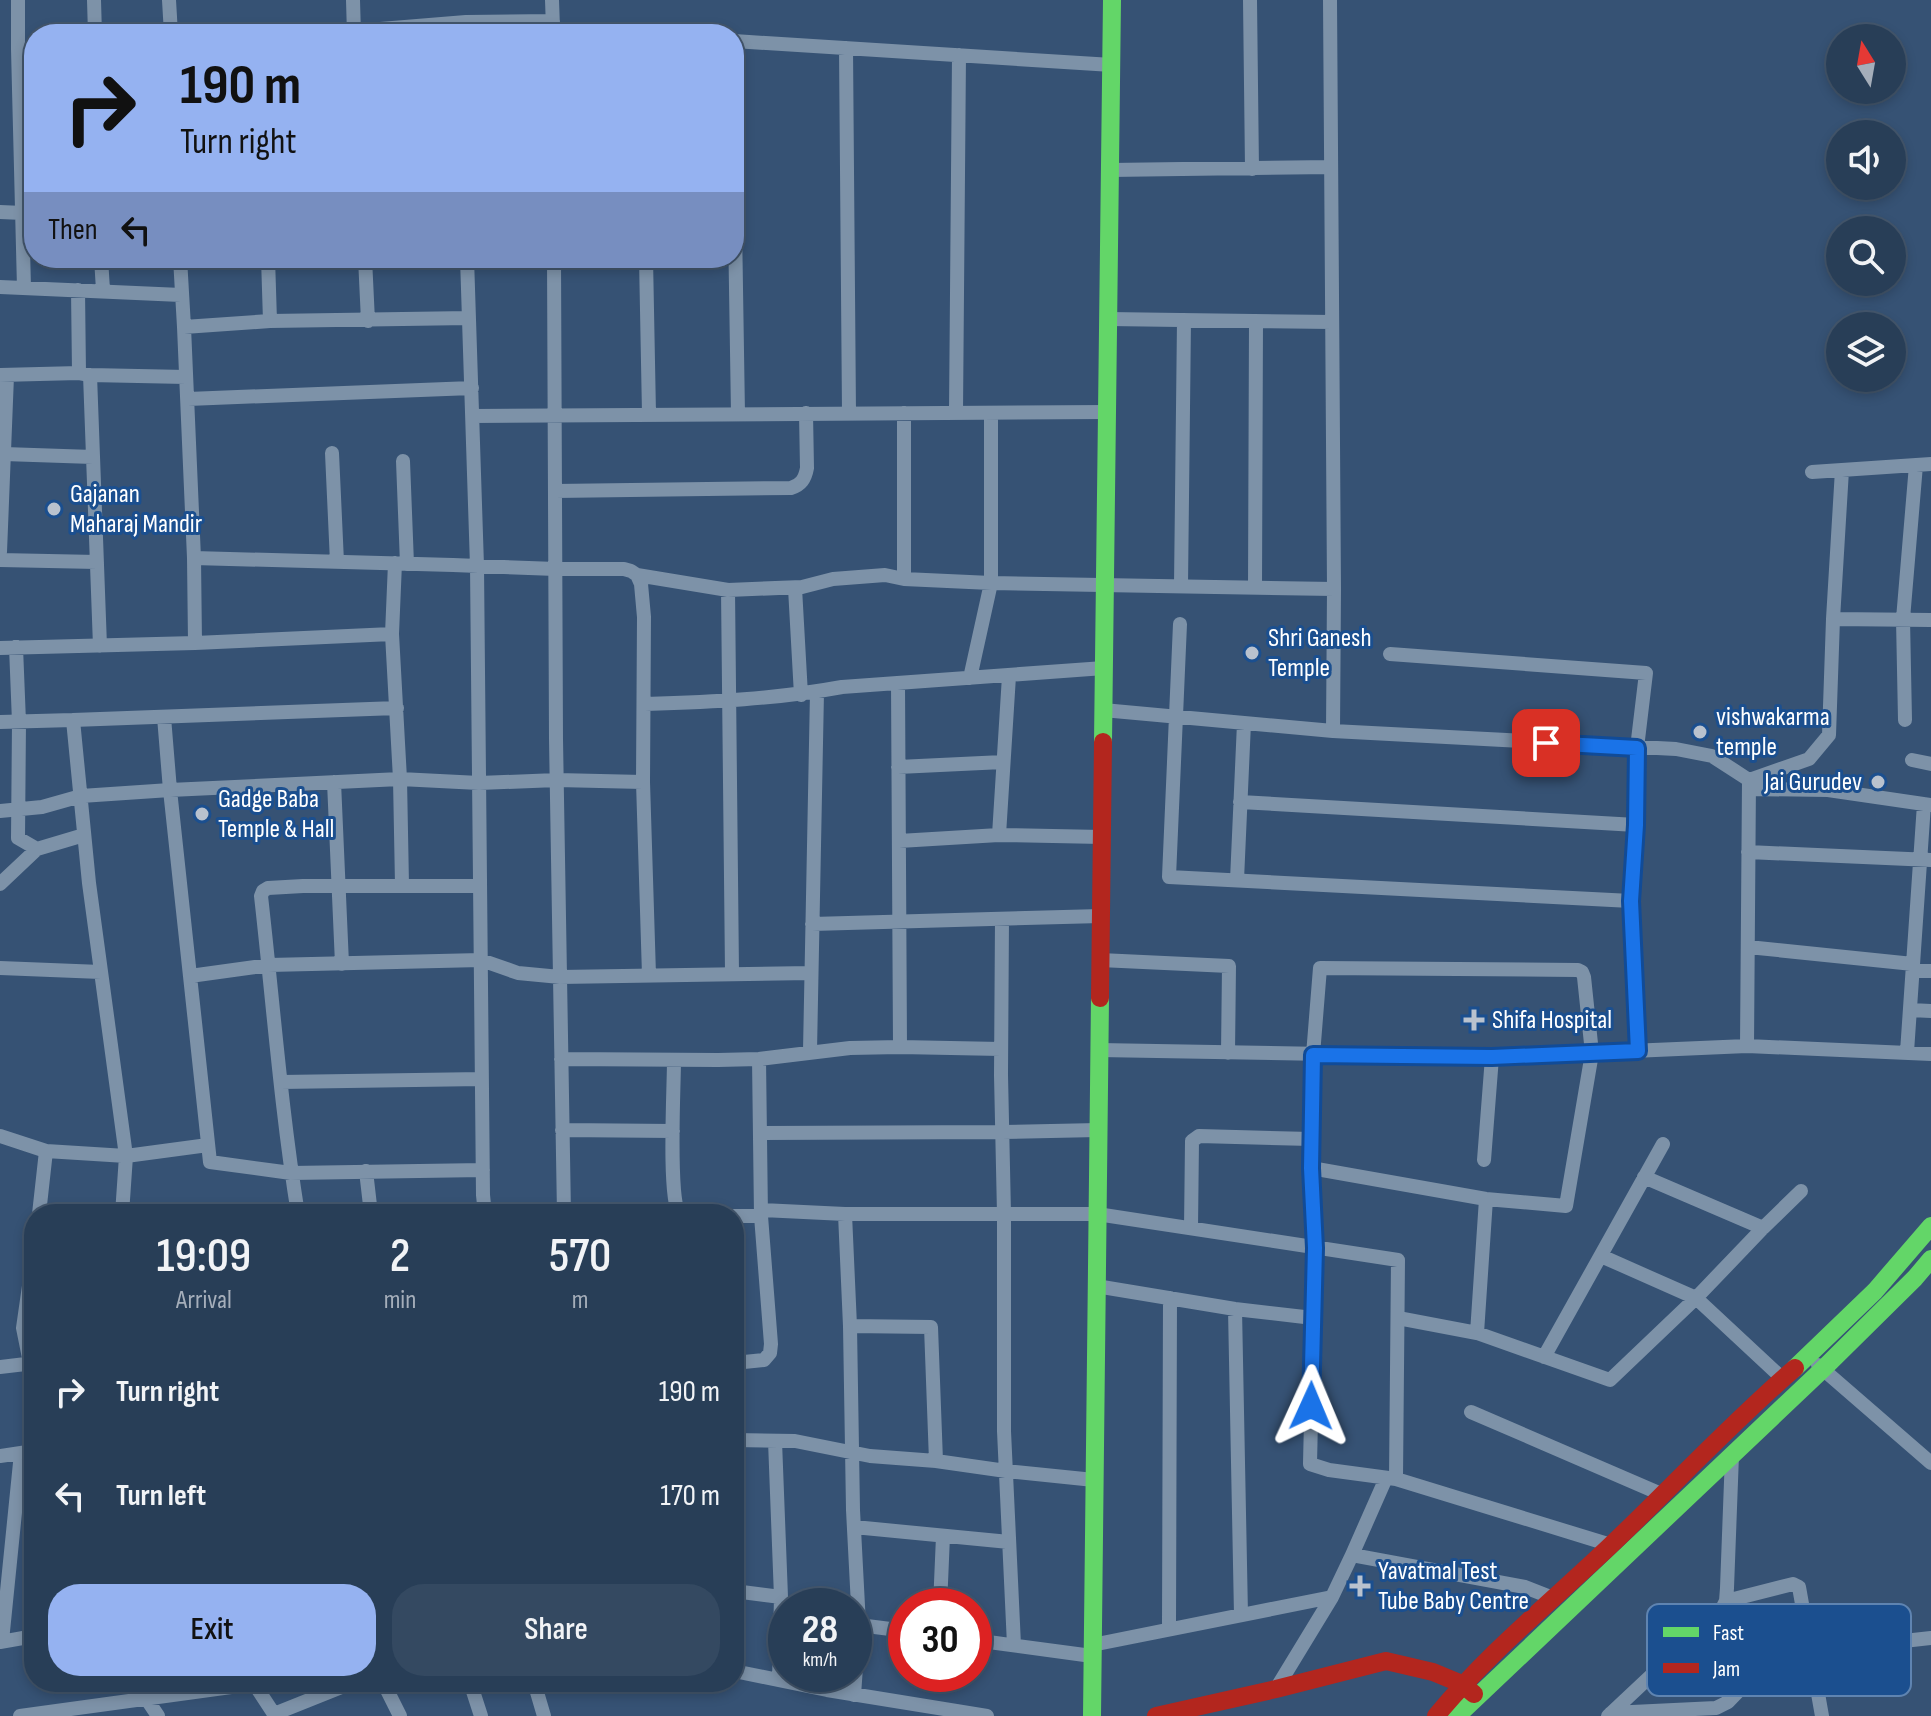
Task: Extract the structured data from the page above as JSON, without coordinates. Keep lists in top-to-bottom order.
{
  "places": {
    "other": [
      "Gajanan Maharaj Mandir",
      "Shri Ganesh Temple",
      "vishwakarma temple",
      "Jai Gurudev",
      "Gadge Baba Temple & Hall"
    ],
    "health": ["Shifa Hospital", "Yavatmal Test Tube Baby Centre"]
  },
  "legend": ["Fast", "Jam"],
  "north": "top",
  "page": {
    "turn": ["190 m", "Turn right"],
    "then": "Then",
    "eta": [
      "19:09",
      "Arrival",
      "2",
      "min",
      "570",
      "m"
    ],
    "list": [
      {
        "name": "Turn right",
        "value": "190 m"
      },
      {
        "name": "Turn left",
        "value": "170 m"
      }
    ],
    "buttons": ["Exit", "Share"],
    "speed": "28 km/h",
    "limit": "30"
  }
}
